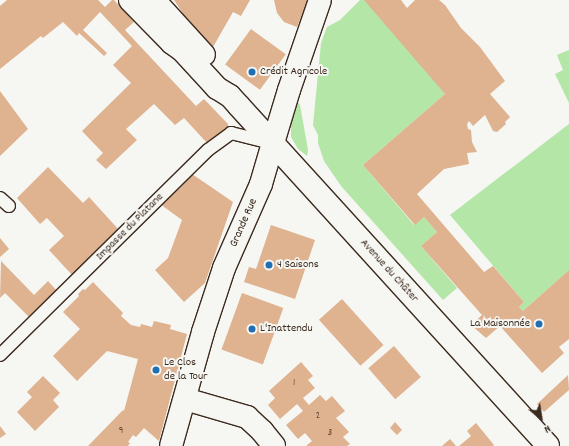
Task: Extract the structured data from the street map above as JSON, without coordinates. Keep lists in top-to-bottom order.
{
  "streets": {
    "main road": ["Grande Rue", "Avenue du Châter"],
    "lane": ["Impasse du Platane"]
  },
  "crossings": [
    ["Grande Rue", "Impasse du Platane"],
    ["Grande Rue", "Avenue du Châter"],
    ["Impasse du Platane", "Avenue du Châter"]
  ],
  "places": [
    "Crédit Agricole",
    "4 Saisons",
    "La Maisonnée",
    "L'Inattendu",
    "Le Clos de la Tour"
  ],
  "house_numbers": [
    "1",
    "2",
    "9",
    "3"
  ],
  "north": "bottom right"
}
